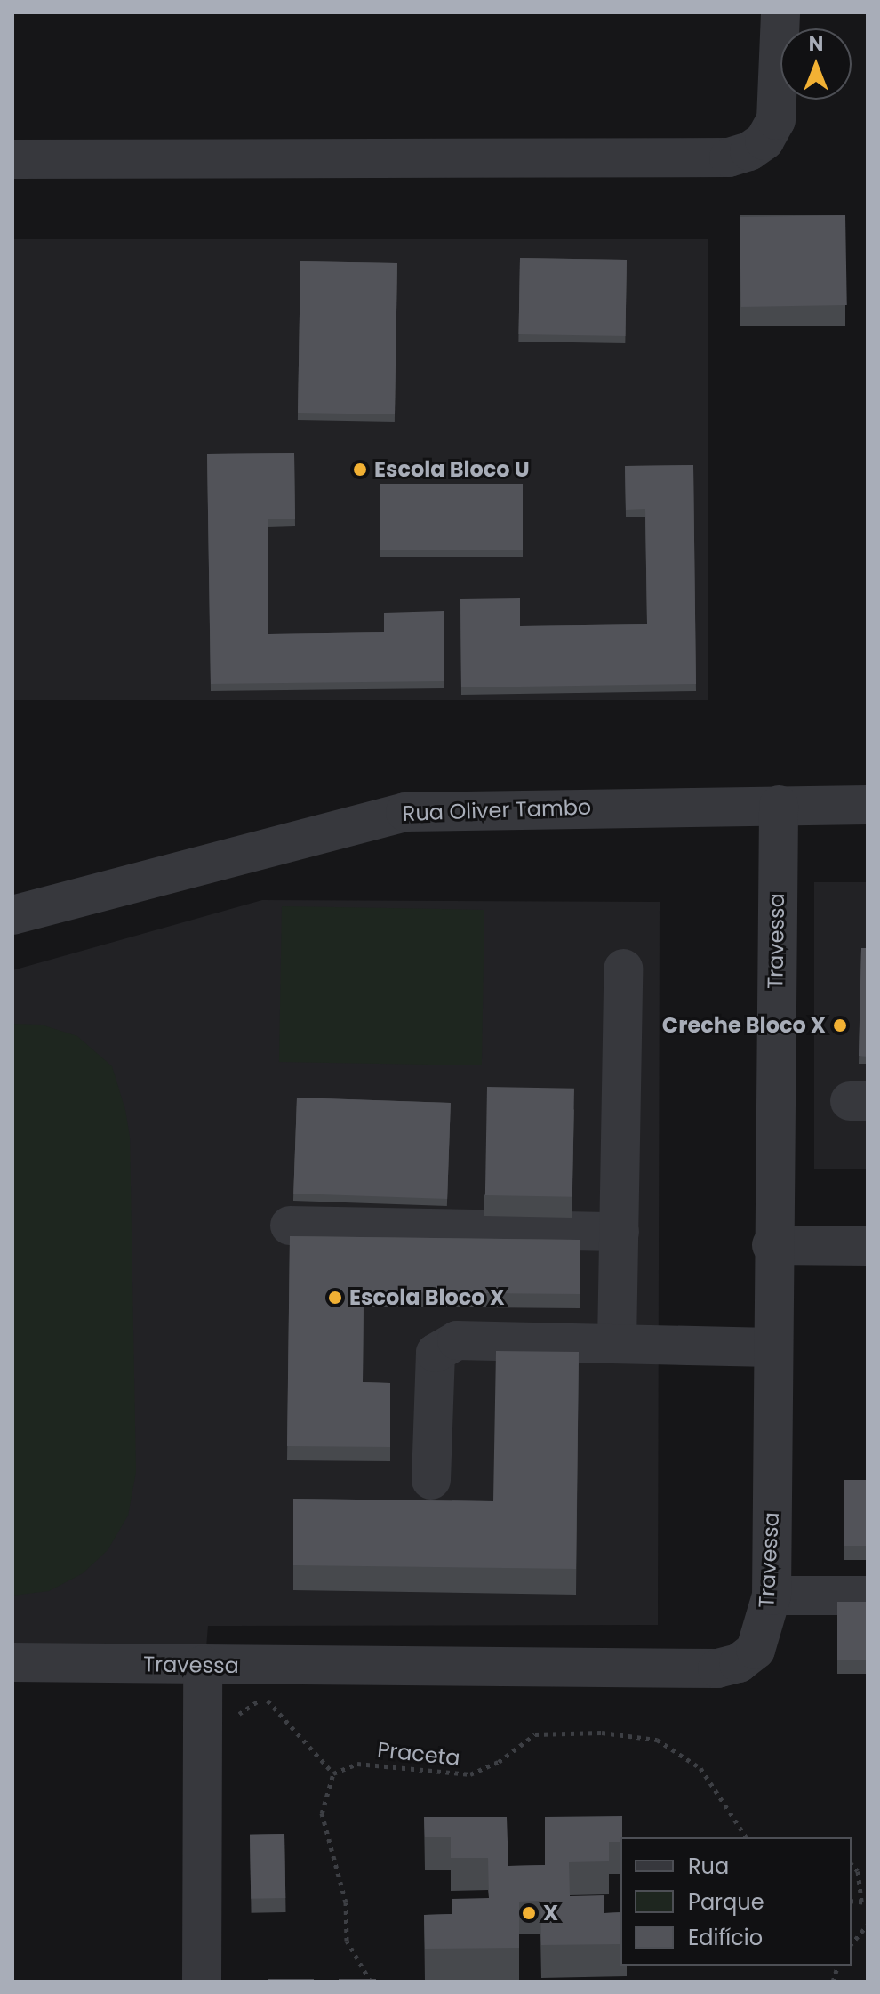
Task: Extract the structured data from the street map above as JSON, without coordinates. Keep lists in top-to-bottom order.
{
  "streets": {
    "street": ["Rua Oliver Tambo", "Travessa"],
    "path": ["Praceta"]
  },
  "crossings": [
    ["Rua Oliver Tambo", "Travessa"]
  ],
  "places": [
    "Escola Bloco U",
    "Creche Bloco X",
    "Escola Bloco X",
    "X"
  ],
  "legend": ["Rua", "Parque", "Edifício"],
  "north": "top"
}
